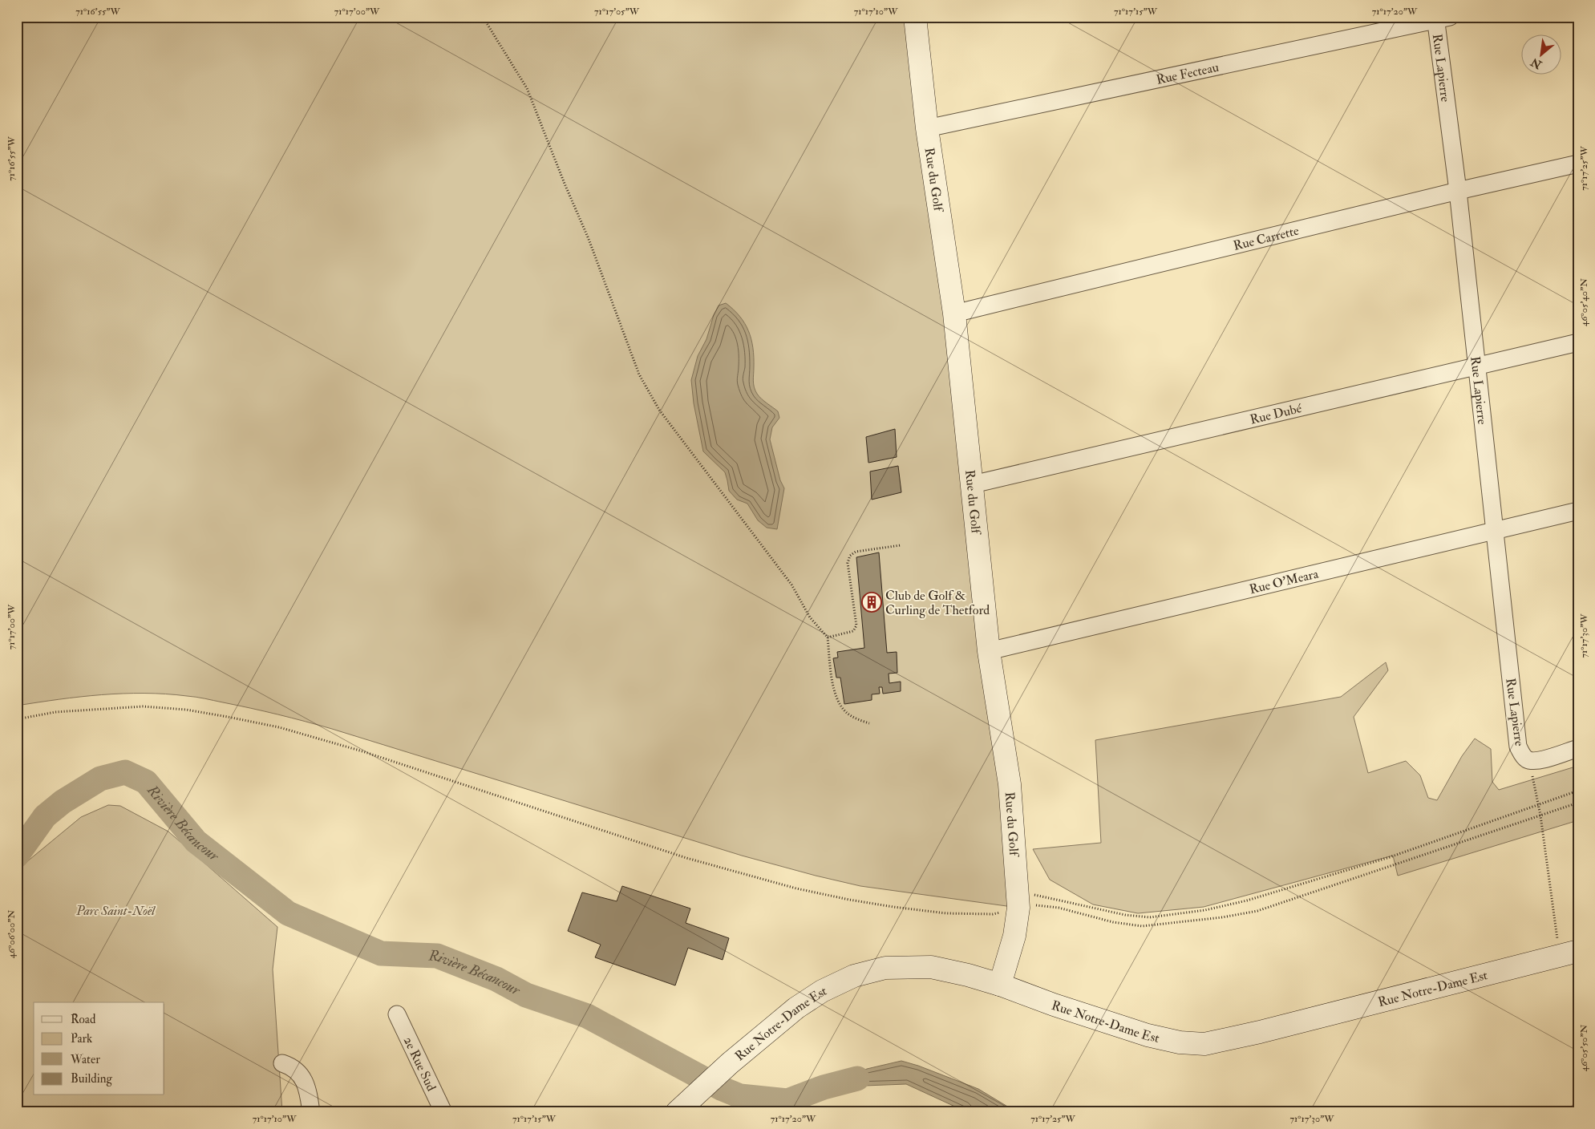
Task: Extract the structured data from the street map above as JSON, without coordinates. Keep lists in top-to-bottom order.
{
  "streets": {
    "street": [
      "Rue Lapierre",
      "Rue Fecteau",
      "Rue du Golf",
      "Rue Carrette",
      "Rue Dubé",
      "Rue O'Meara",
      "Rue Notre-Dame Est",
      "2e Rue Sud"
    ]
  },
  "crossings": [
    ["Rue Lapierre", "Rue Fecteau"],
    ["Rue Lapierre", "Rue Carrette"],
    ["Rue Lapierre", "Rue Dubé"],
    ["Rue Lapierre", "Rue O'Meara"],
    ["Rue Fecteau", "Rue du Golf"],
    ["Rue du Golf", "Rue Carrette"],
    ["Rue du Golf", "Rue Dubé"],
    ["Rue du Golf", "Rue O'Meara"],
    ["Rue du Golf", "Rue Notre-Dame Est"]
  ],
  "water": ["Rivière Bécancour"],
  "parks": ["Parc Saint-Noël"],
  "places": {
    "building": ["Club de Golf & Curling de Thetford"]
  },
  "legend": [
    "Road",
    "Park",
    "Water",
    "Building"
  ],
  "north": "bottom left",
  "coordinates": [
    "71°16'55\"W",
    "71°17'00\"W",
    "71°17'05\"W",
    "71°17'10\"W",
    "71°17'15\"W",
    "71°17'20\"W",
    "71°17'25\"W",
    "46°05'40\"N",
    "71°17'30\"W",
    "46°06'00\"N",
    "46°05'50\"N"
  ]
}
